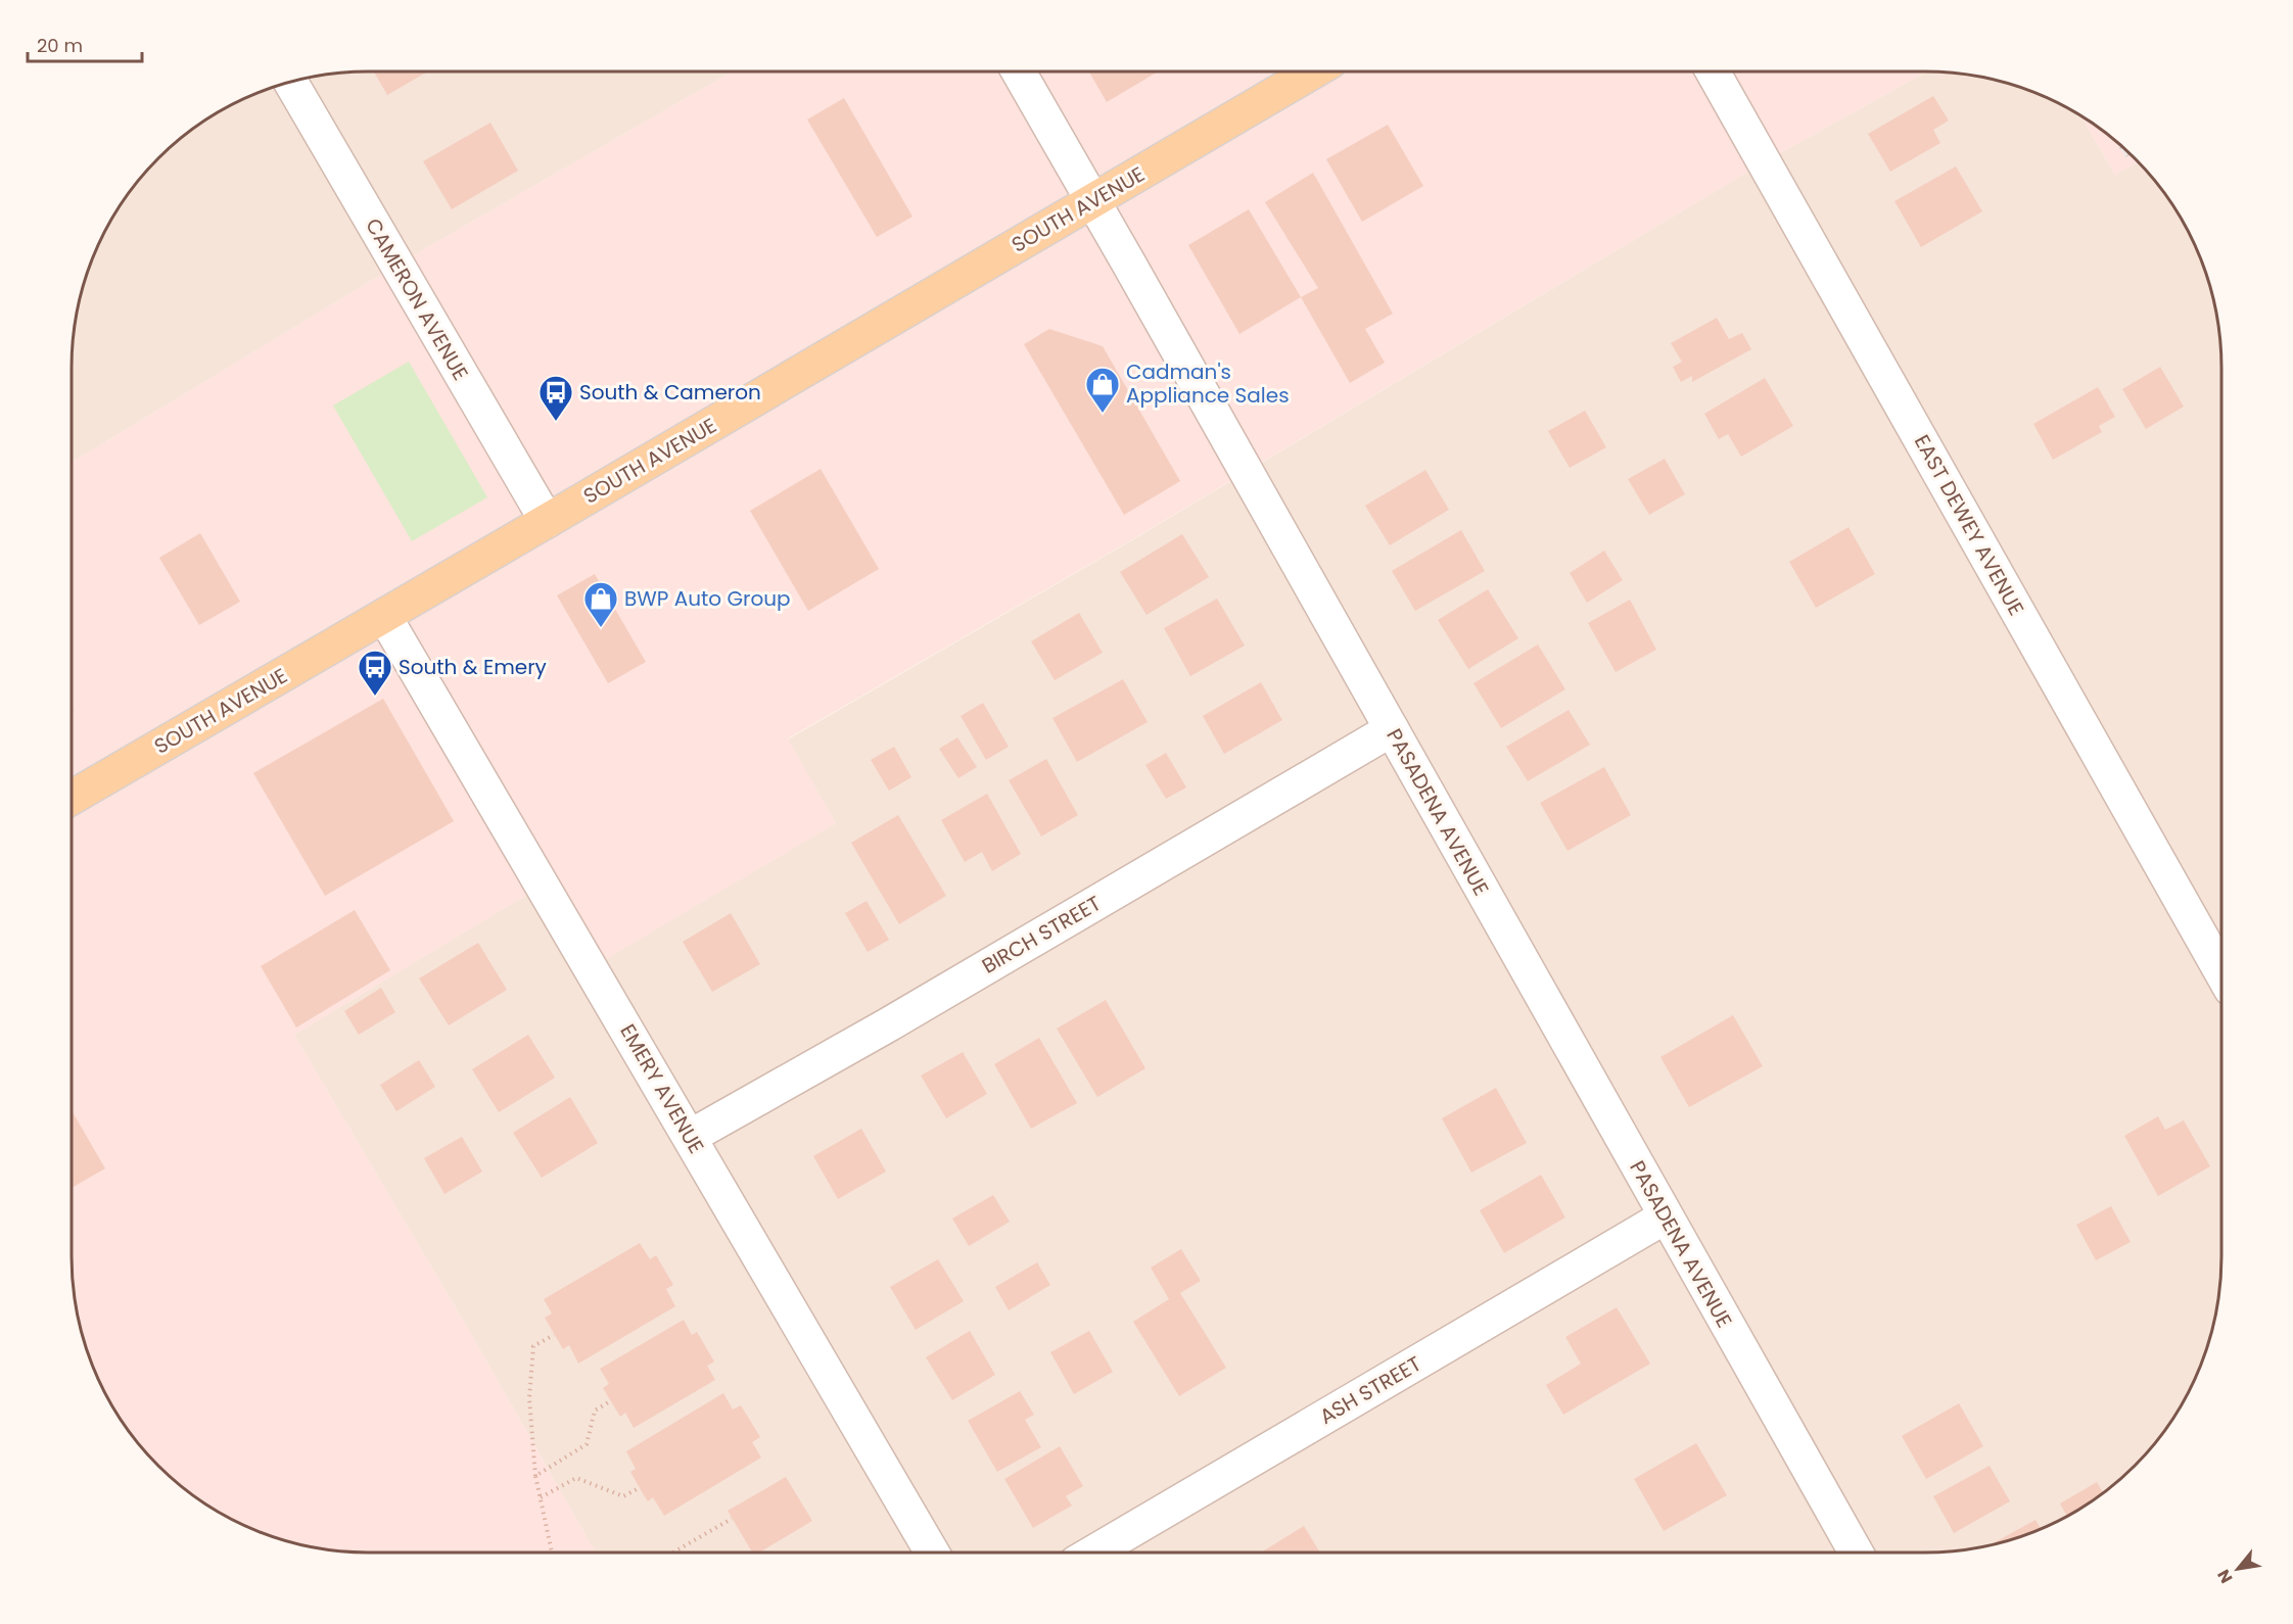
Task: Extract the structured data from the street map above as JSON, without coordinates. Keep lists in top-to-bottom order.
{
  "streets": {
    "main road": ["SOUTH AVENUE"],
    "street": [
      "CAMERON AVENUE",
      "EAST DEWEY AVENUE",
      "PASADENA AVENUE",
      "BIRCH STREET",
      "EMERY AVENUE",
      "ASH STREET"
    ]
  },
  "crossings": [
    ["SOUTH AVENUE", "CAMERON AVENUE"],
    ["SOUTH AVENUE", "PASADENA AVENUE"],
    ["SOUTH AVENUE", "EMERY AVENUE"],
    ["PASADENA AVENUE", "BIRCH STREET"],
    ["PASADENA AVENUE", "ASH STREET"],
    ["BIRCH STREET", "EMERY AVENUE"]
  ],
  "places": {
    "shop": ["Cadman's Appliance Sales", "BWP Auto Group"],
    "bus stop": ["South & Cameron", "South & Emery"]
  },
  "scale_bar": "20 m",
  "north": "bottom left"
}
